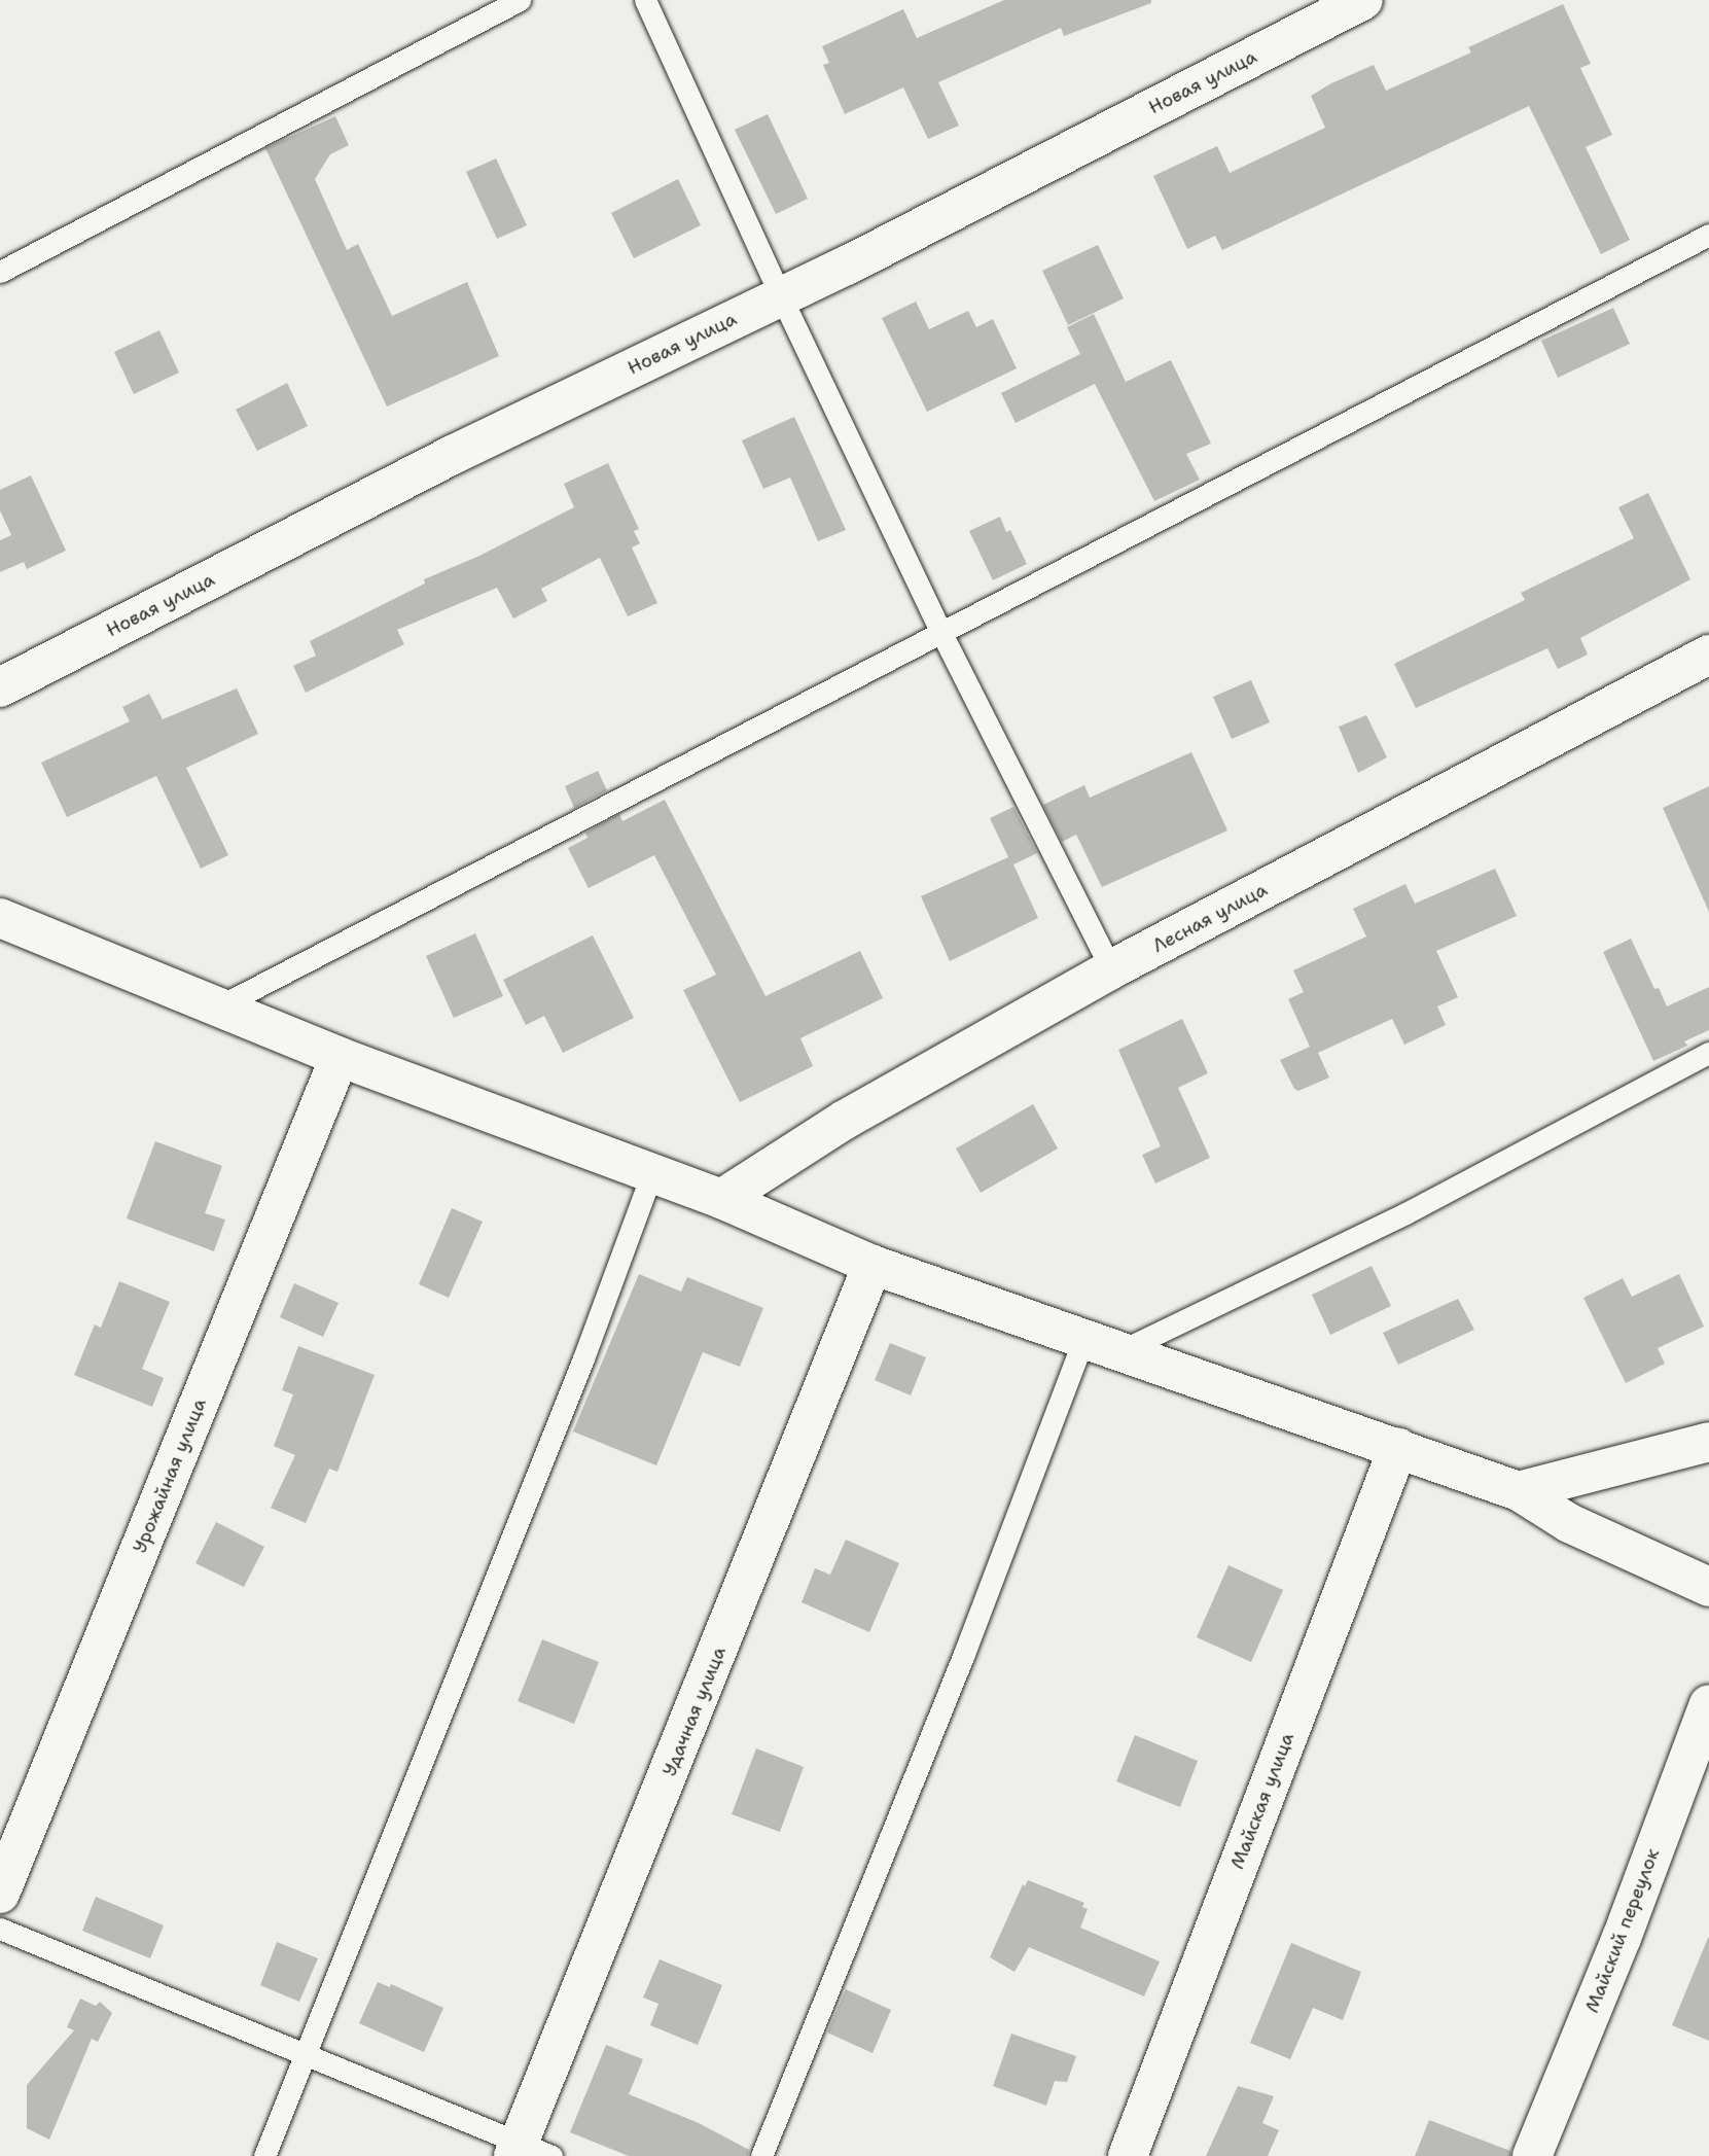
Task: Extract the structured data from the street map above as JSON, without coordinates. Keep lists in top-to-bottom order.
{
  "streets": {
    "street": [
      "Новая улица",
      "Лесная улица",
      "Урожайная улица",
      "Удачная улица",
      "Майская улица",
      "Майский переулок"
    ]
  }
}
